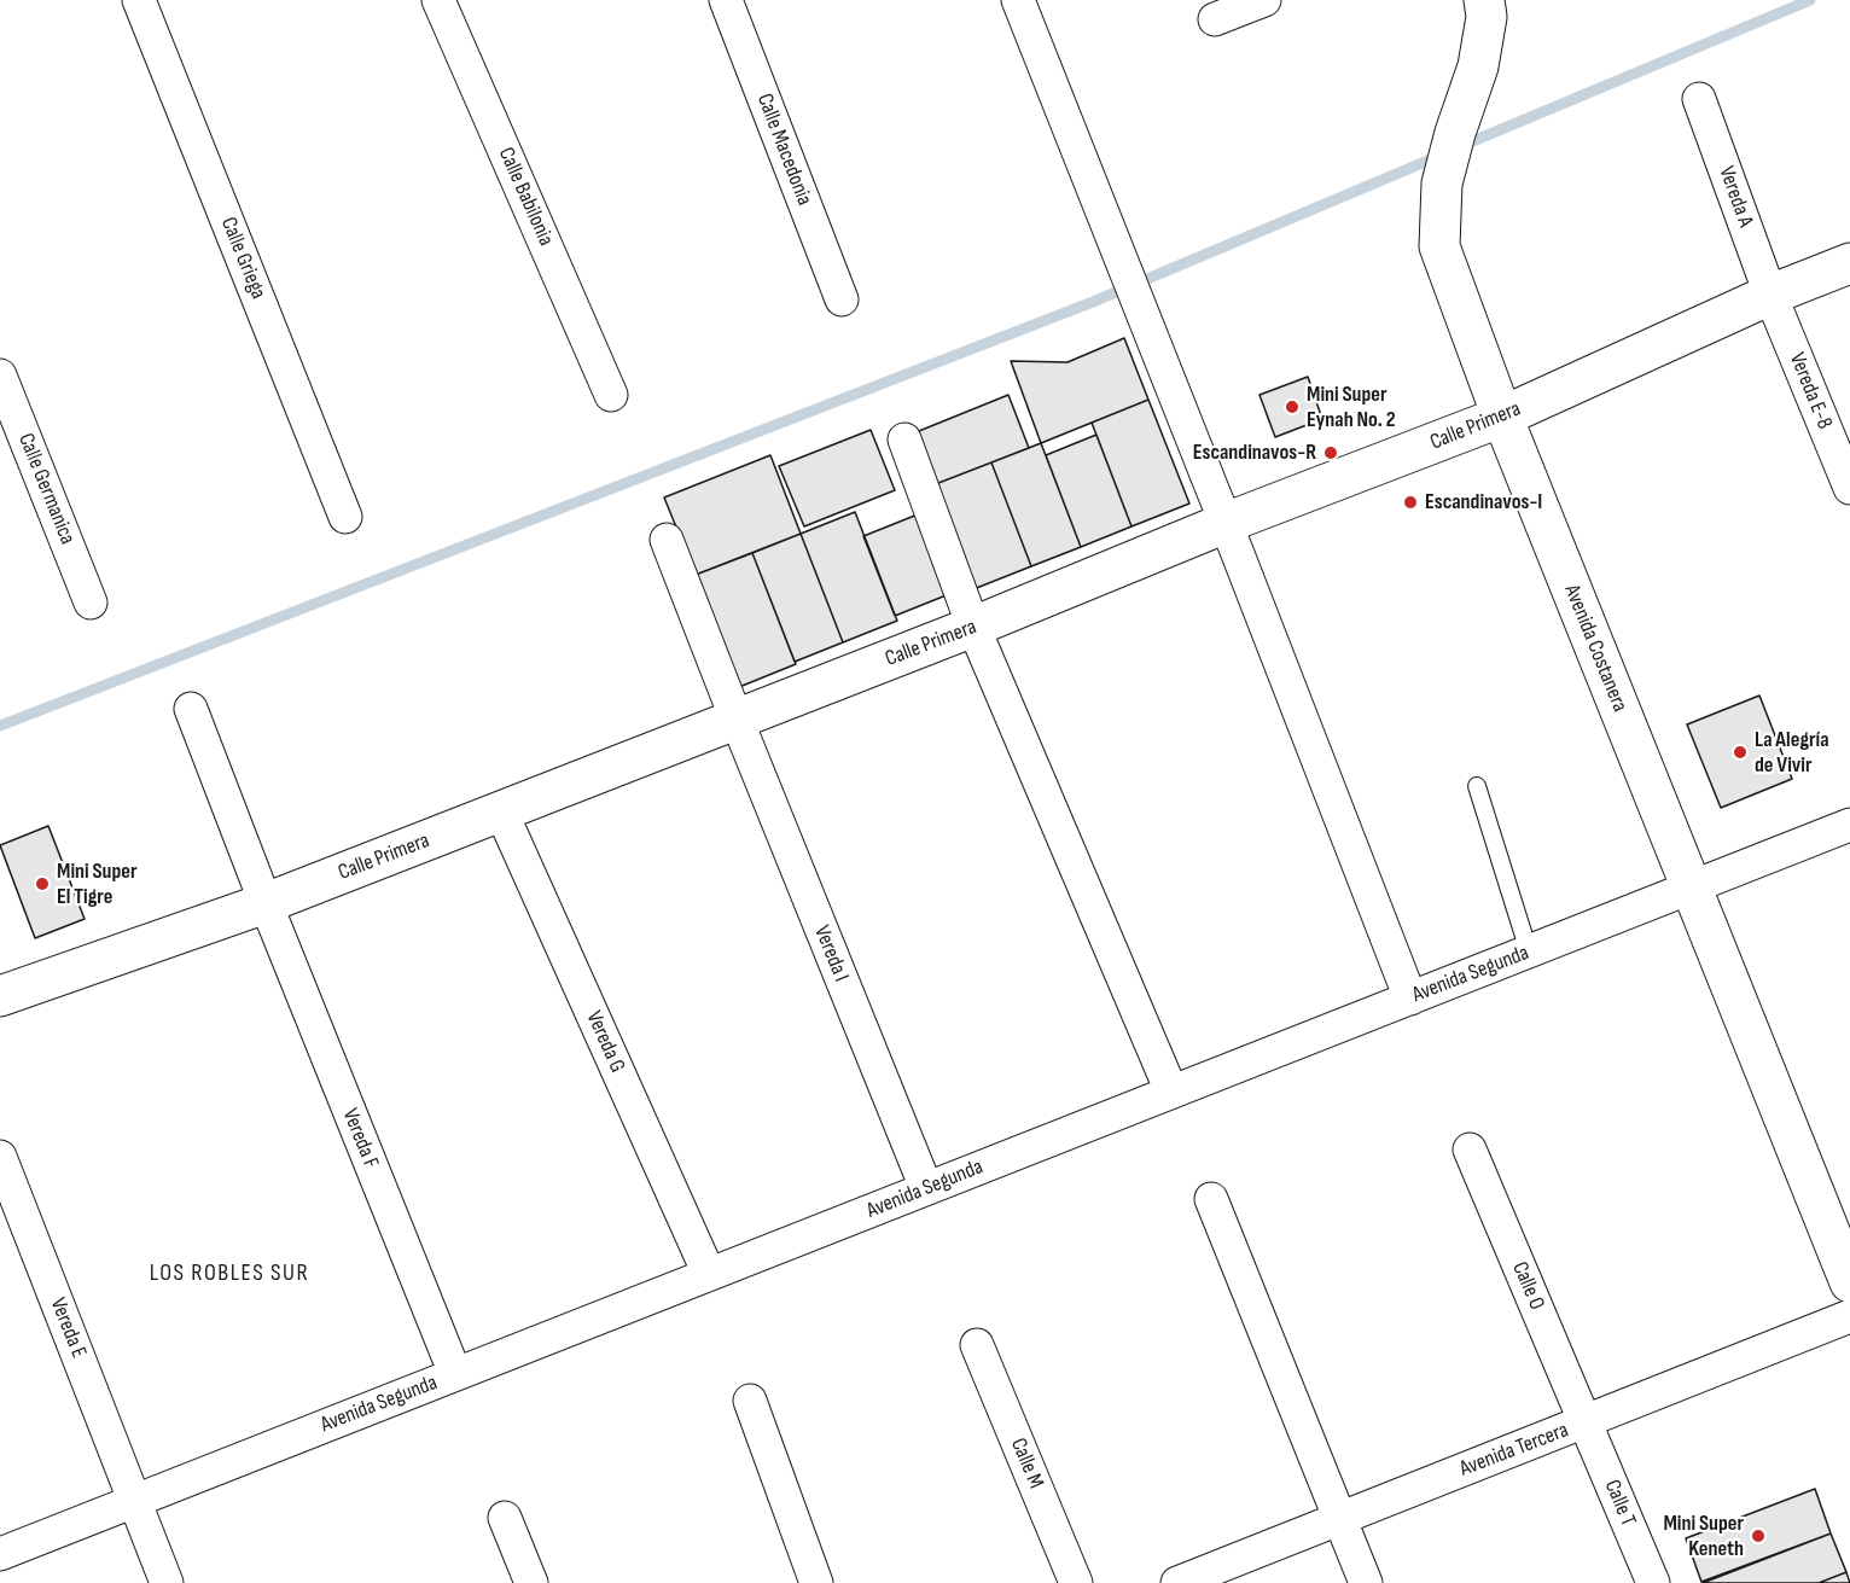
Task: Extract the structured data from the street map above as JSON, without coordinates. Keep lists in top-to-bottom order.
{
  "streets": {
    "street": [
      "Calle Macedonia",
      "Calle Babilonia",
      "Vereda A",
      "Calle Griega",
      "Vereda E-8",
      "Calle Primera",
      "Calle Germanica",
      "Avenida Costanera",
      "Vereda I",
      "Avenida Segunda",
      "Vereda G",
      "Vereda F",
      "Calle O",
      "Vereda E",
      "Avenida Tercera",
      "Calle M",
      "Calle T"
    ]
  },
  "crossings": [
    ["Vereda A", "Vereda E-8"],
    ["Vereda A", "Calle Primera"],
    ["Vereda E-8", "Calle Primera"],
    ["Calle Primera", "Avenida Costanera"],
    ["Calle Primera", "Vereda I"],
    ["Calle Primera", "Vereda G"],
    ["Calle Primera", "Vereda F"],
    ["Avenida Costanera", "Avenida Segunda"],
    ["Vereda I", "Avenida Segunda"],
    ["Avenida Segunda", "Vereda G"],
    ["Avenida Segunda", "Vereda F"],
    ["Avenida Segunda", "Vereda E"],
    ["Calle O", "Avenida Tercera"],
    ["Calle O", "Calle T"],
    ["Avenida Tercera", "Calle T"]
  ],
  "districts": ["LOS ROBLES SUR"],
  "places": [
    "Mini Super Eynah No. 2",
    "Escandinavos-R",
    "Escandinavos-I",
    "La Alegría de Vivir",
    "Mini Super El Tigre",
    "Mini Super Keneth"
  ]
}
